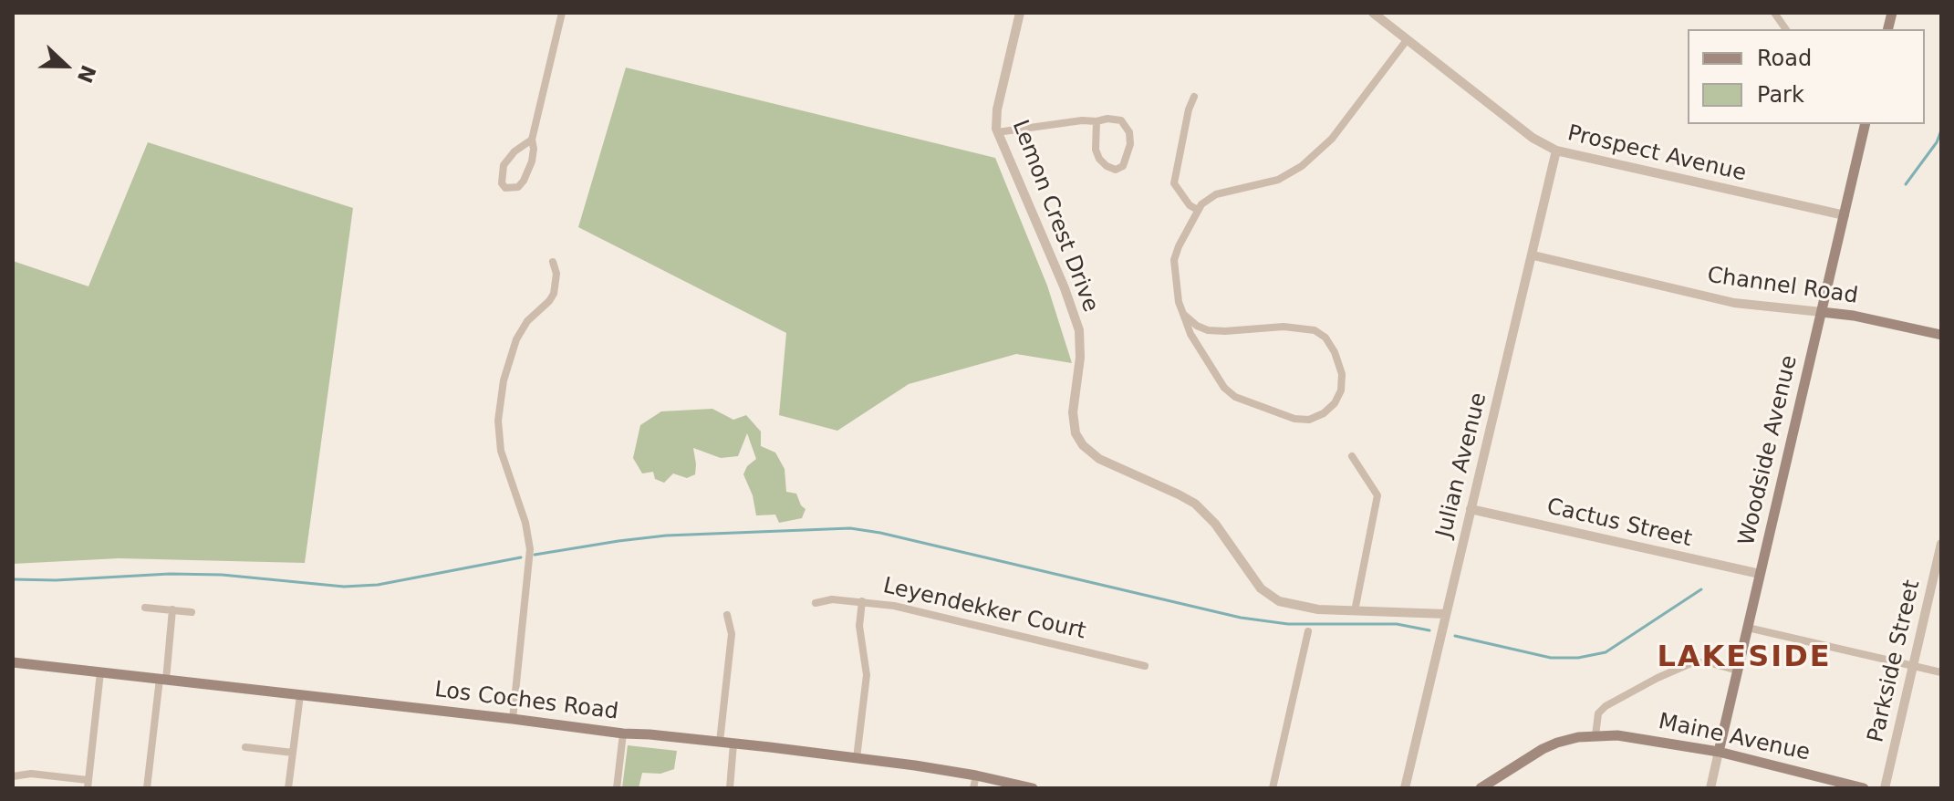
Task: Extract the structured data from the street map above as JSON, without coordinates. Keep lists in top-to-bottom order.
{
  "streets": {
    "main road": [
      "Channel Road",
      "Woodside Avenue",
      "Los Coches Road",
      "Maine Avenue"
    ],
    "street": [
      "Prospect Avenue",
      "Lemon Crest Drive",
      "Julian Avenue",
      "Cactus Street",
      "Leyendekker Court",
      "Parkside Street"
    ]
  },
  "crossings": [
    ["Prospect Avenue", "Woodside Avenue"],
    ["Prospect Avenue", "Julian Avenue"],
    ["Lemon Crest Drive", "Julian Avenue"],
    ["Channel Road", "Woodside Avenue"],
    ["Channel Road", "Julian Avenue"],
    ["Woodside Avenue", "Cactus Street"],
    ["Woodside Avenue", "Maine Avenue"],
    ["Julian Avenue", "Cactus Street"]
  ],
  "districts": ["LAKESIDE"],
  "legend": ["Road", "Park"],
  "north": "right"
}
